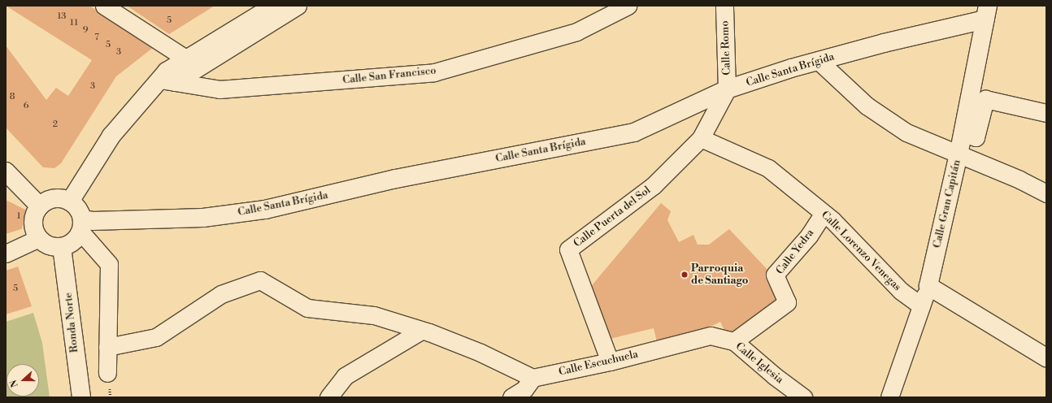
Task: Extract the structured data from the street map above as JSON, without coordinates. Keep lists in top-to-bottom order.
{
  "streets": {
    "street": [
      "Calle Romo",
      "Calle Santa Brígida",
      "Calle San Francisco",
      "Calle Gran Capitán",
      "Calle Puerta del Sol",
      "Calle Lorenzo Venegas",
      "Calle Yedra",
      "Ronda Norte",
      "Calle Escuchuela",
      "Calle Iglesia"
    ]
  },
  "crossings": [
    ["Calle Romo", "Calle Santa Brígida"],
    ["Calle Romo", "Calle Puerta del Sol"],
    ["Calle Santa Brígida", "Calle Gran Capitán"],
    ["Calle Santa Brígida", "Calle Puerta del Sol"],
    ["Calle Santa Brígida", "Ronda Norte"],
    ["Calle Gran Capitán", "Calle Lorenzo Venegas"],
    ["Calle Puerta del Sol", "Calle Lorenzo Venegas"],
    ["Calle Puerta del Sol", "Calle Escuchuela"],
    ["Calle Lorenzo Venegas", "Calle Yedra"],
    ["Calle Yedra", "Calle Iglesia"],
    ["Calle Escuchuela", "Calle Iglesia"]
  ],
  "places": ["Parroquia de Santiago"],
  "house_numbers": [
    "13",
    "5",
    "11",
    "9",
    "7",
    "5",
    "3",
    "3",
    "8",
    "6",
    "2",
    "1",
    "5"
  ],
  "north": "left"
}
